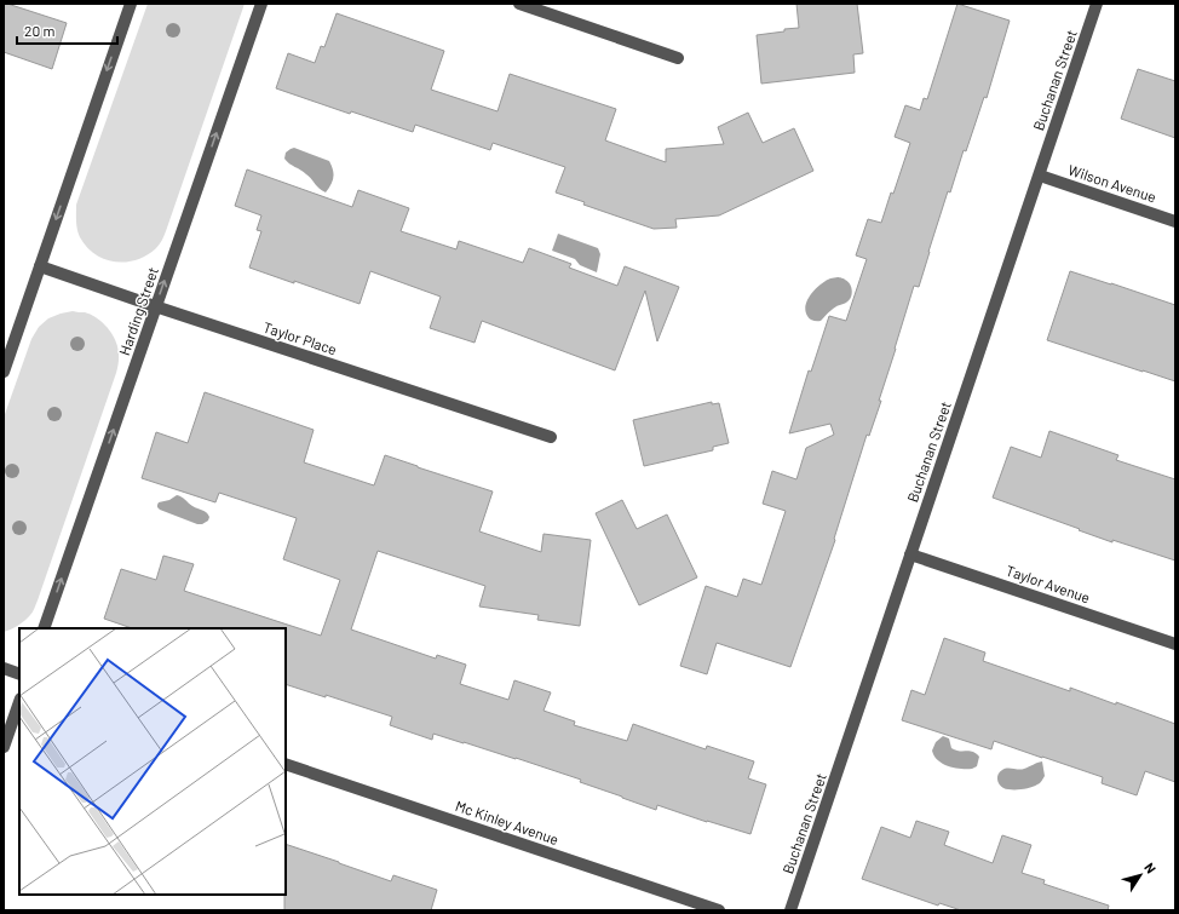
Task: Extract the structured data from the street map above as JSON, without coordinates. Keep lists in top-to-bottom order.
{
  "streets": {
    "street": [
      "Buchanan Street",
      "Wilson Avenue",
      "Harding Street",
      "Taylor Place",
      "Taylor Avenue",
      "Mc Kinley Avenue"
    ]
  },
  "crossings": [
    ["Buchanan Street", "Wilson Avenue"],
    ["Buchanan Street", "Taylor Avenue"],
    ["Harding Street", "Taylor Place"]
  ],
  "one_way": ["Harding Street"],
  "scale_bar": "20 m",
  "north": "top right"
}
